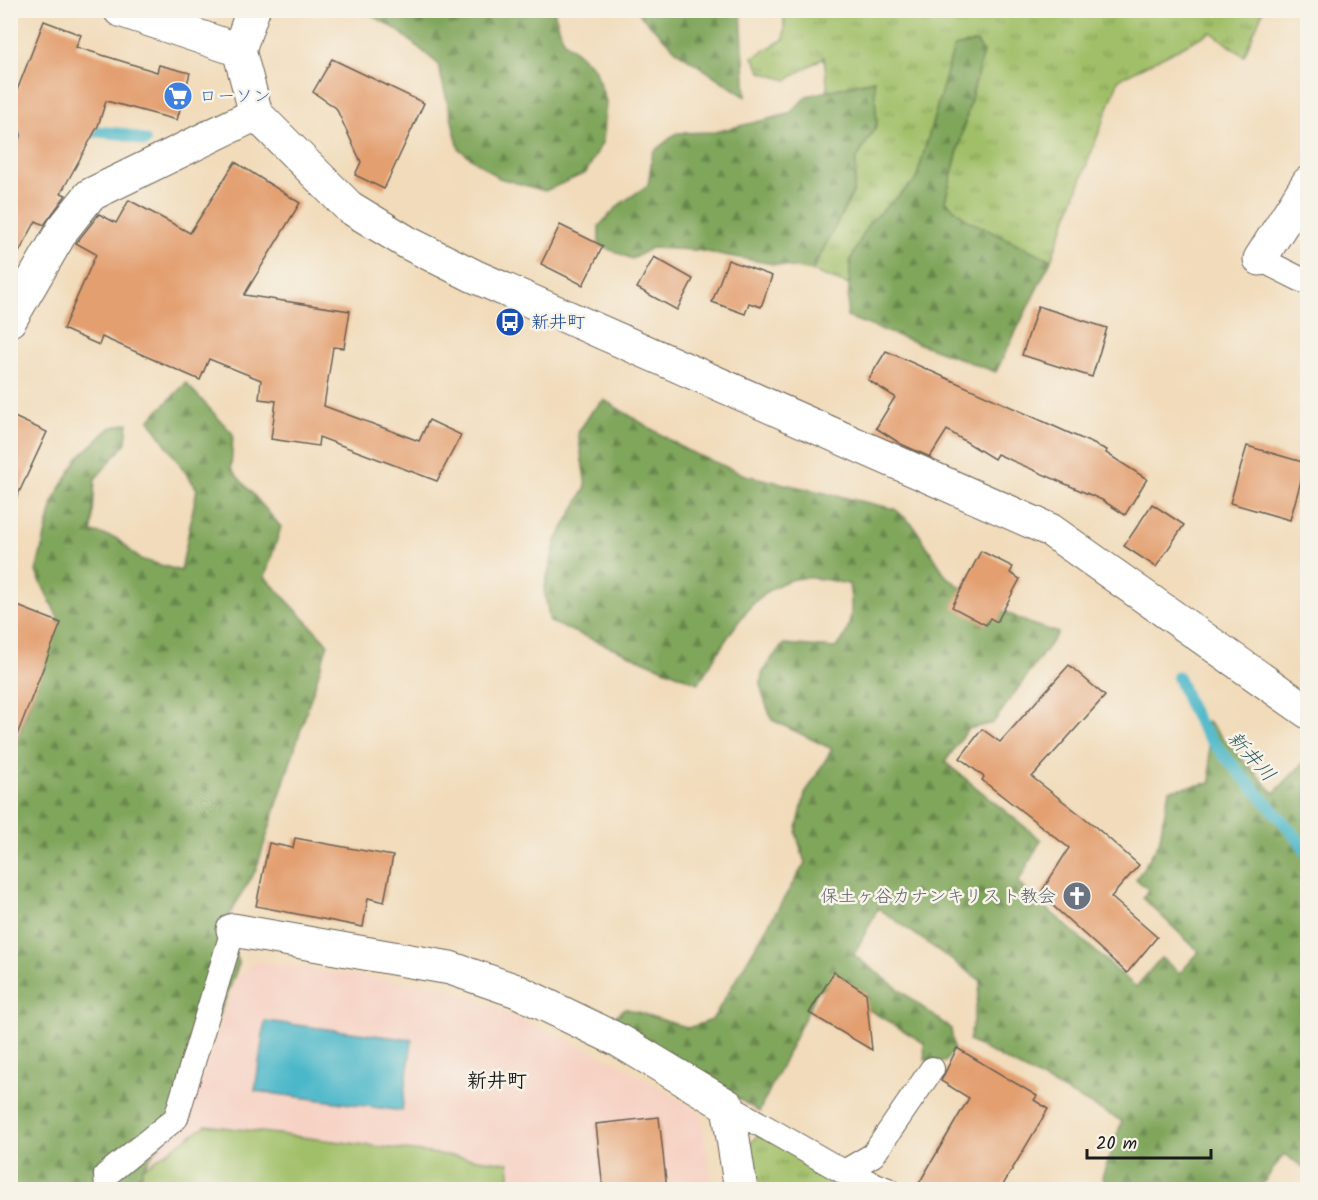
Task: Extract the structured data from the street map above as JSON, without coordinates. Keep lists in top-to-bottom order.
{
  "districts": ["新井町"],
  "water": ["新井川"],
  "places": {
    "supermarket": ["ローソン"],
    "bus stop": ["新井町"],
    "church": ["保土ヶ谷カナンキリスト教会"]
  },
  "scale_bar": "20 m"
}
